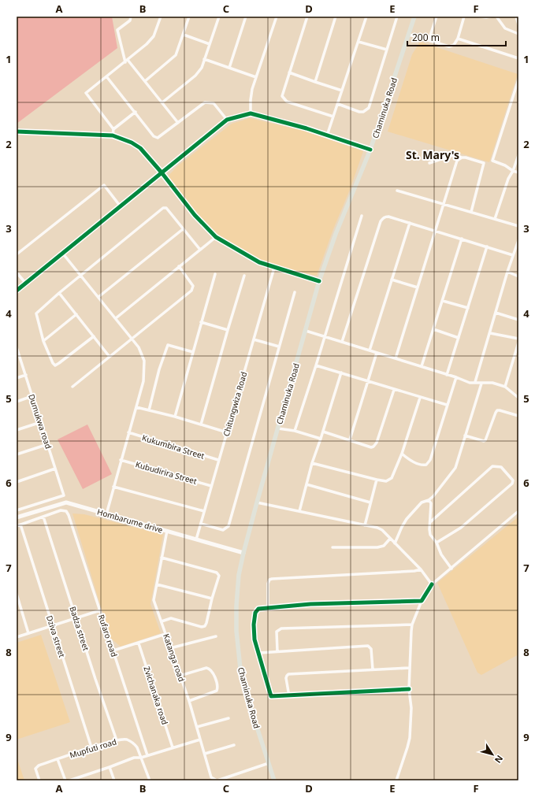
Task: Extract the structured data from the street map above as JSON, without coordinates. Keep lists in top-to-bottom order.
{
  "streets": {
    "main road": ["Chaminuka Road"],
    "street": [
      "Chitungwiza Road",
      "Dumukwa road",
      "Kukumbira Street",
      "Kubudirira Street",
      "Hombarume drive",
      "Badza street",
      "Rufaro road",
      "Dziva street",
      "Katanga road",
      "Zvichanaka road",
      "Mupfuti road"
    ]
  },
  "crossings": [
    ["Chaminuka Road", "Hombarume drive"],
    ["Chaminuka Road", "Katanga road"],
    ["Chitungwiza Road", "Kukumbira Street"],
    ["Chitungwiza Road", "Kubudirira Street"],
    ["Chitungwiza Road", "Hombarume drive"],
    ["Hombarume drive", "Katanga road"],
    ["Badza street", "Rufaro road"],
    ["Badza street", "Mupfuti road"],
    ["Dziva street", "Mupfuti road"]
  ],
  "districts": ["St. Mary's"],
  "scale_bar": "200 m",
  "north": "bottom right",
  "grid": {
    "columns": [
      "A",
      "B",
      "C",
      "D",
      "E",
      "F"
    ],
    "rows": [
      "1",
      "2",
      "3",
      "4",
      "5",
      "6",
      "7",
      "8",
      "9"
    ]
  }
}
